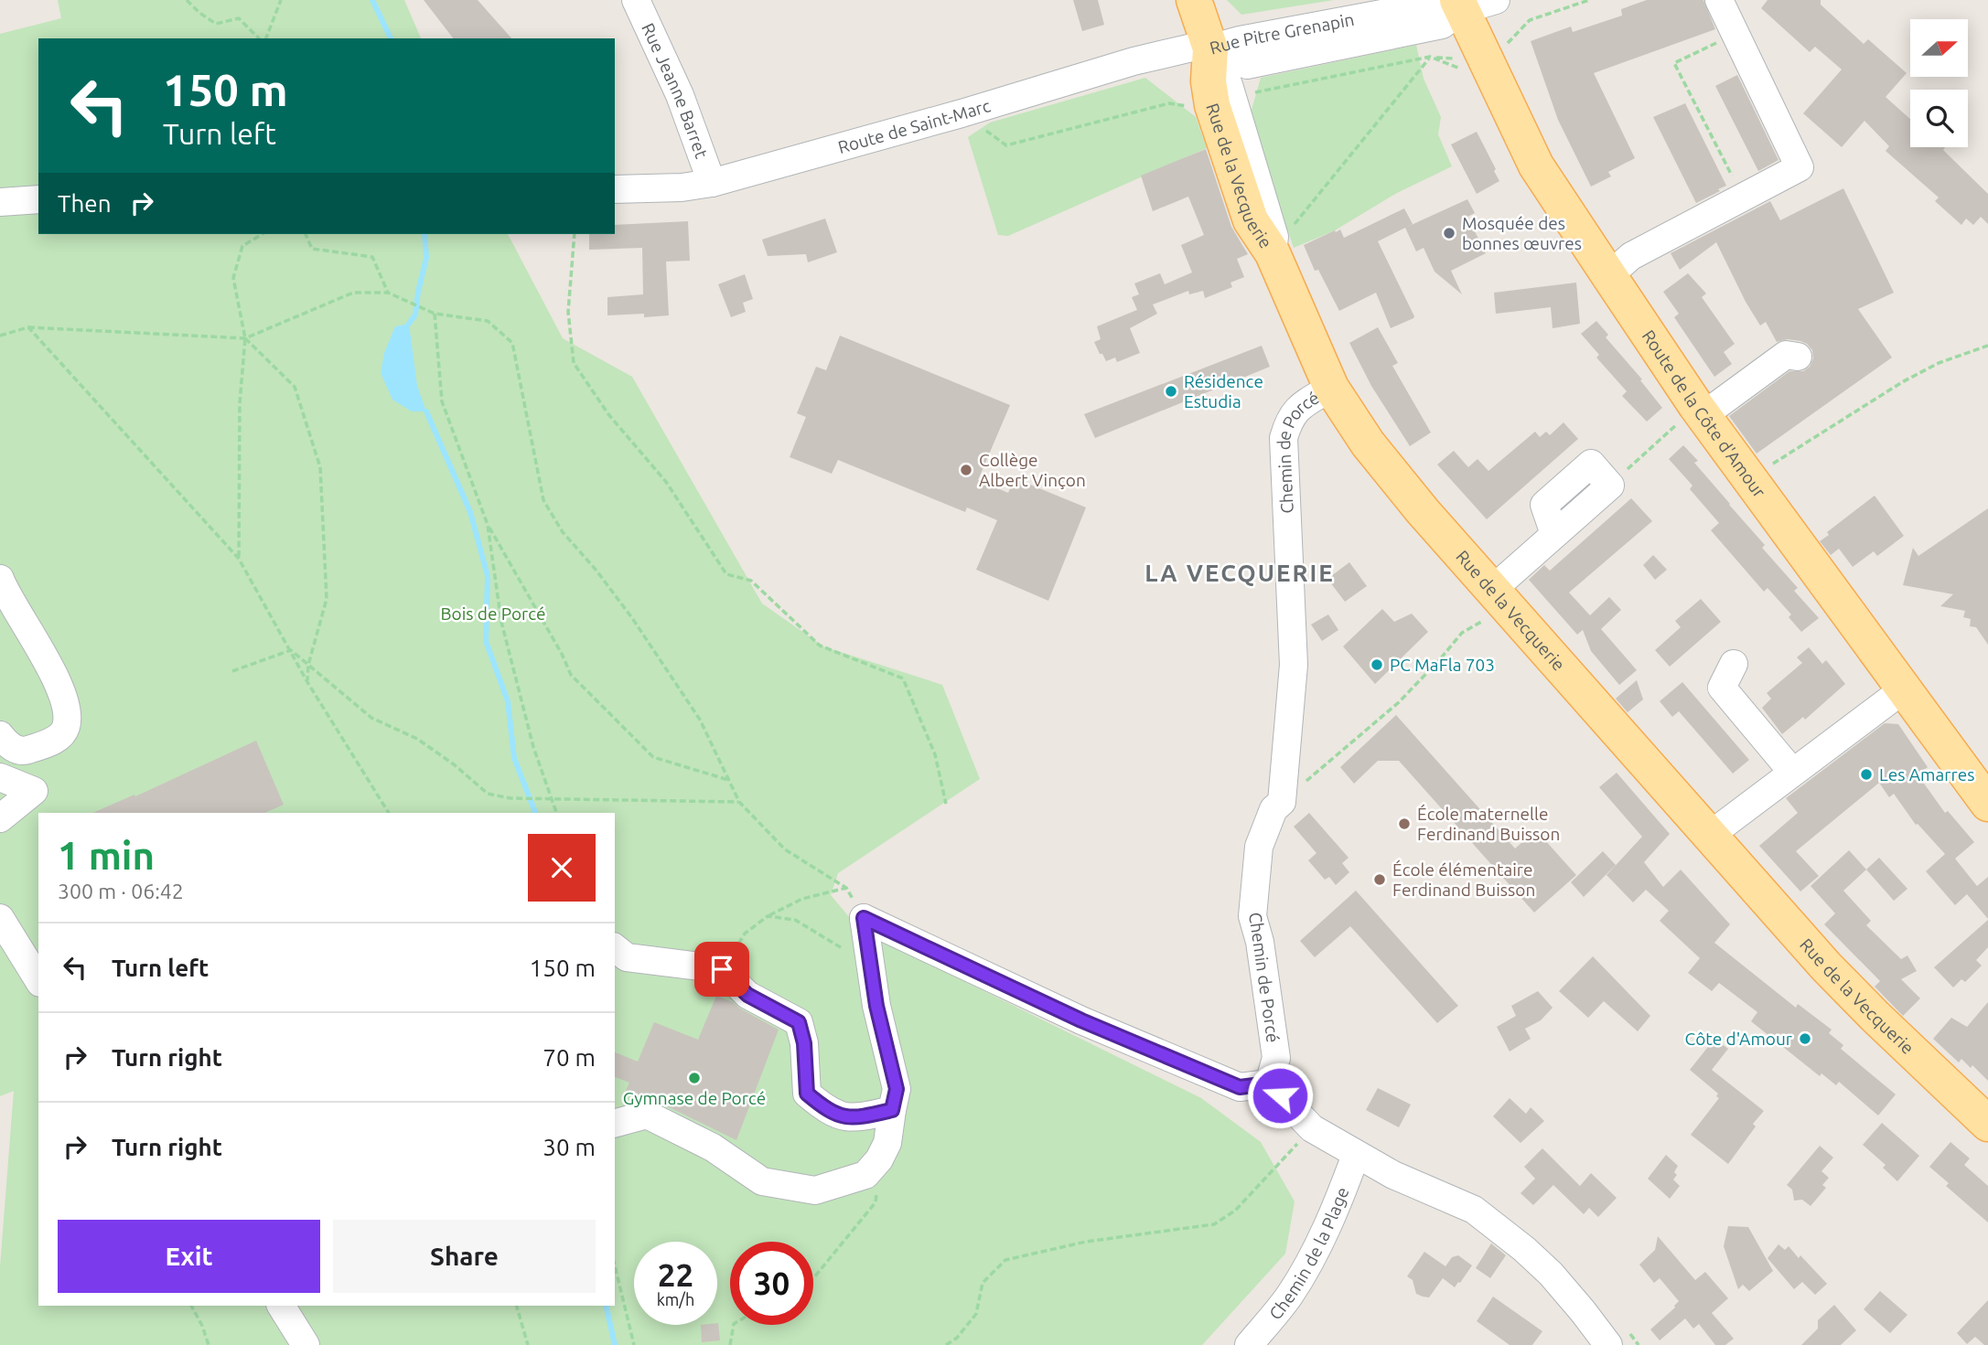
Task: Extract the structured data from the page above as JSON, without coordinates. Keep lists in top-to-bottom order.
{
  "streets": {
    "main road": ["Rue de la Vecquerie", "Route de la Côte d'Amour"],
    "street": [
      "Rue Pitre Grenapin",
      "Rue Jeanne Barret",
      "Route de Saint-Marc",
      "Chemin de Porcé",
      "Chemin de la Plage"
    ]
  },
  "crossings": [
    ["Rue Pitre Grenapin", "Route de Saint-Marc"],
    ["Rue Pitre Grenapin", "Rue de la Vecquerie"],
    ["Rue Pitre Grenapin", "Route de la Côte d'Amour"],
    ["Rue Jeanne Barret", "Route de Saint-Marc"],
    ["Route de Saint-Marc", "Rue de la Vecquerie"],
    ["Rue de la Vecquerie", "Chemin de Porcé"]
  ],
  "districts": ["LA VECQUERIE"],
  "parks": ["Bois de Porcé"],
  "places": [
    "Mosquée des bonnes œuvres",
    "Résidence Estudia",
    "Collège Albert Vinçon",
    "PC MaFla 703",
    "Les Amarres",
    "École maternelle Ferdinand Buisson",
    "École élémentaire Ferdinand Buisson",
    "Côte d'Amour",
    "Gymnase de Porcé"
  ],
  "north": "right",
  "page": {
    "turn": ["150 m", "Turn left"],
    "then": "Then",
    "heading": ["1 min", "300 m · 06:42"],
    "list": [
      {
        "name": "Turn left",
        "value": "150 m"
      },
      {
        "name": "Turn right",
        "value": "70 m"
      },
      {
        "name": "Turn right",
        "value": "30 m"
      }
    ],
    "buttons": ["Exit", "Share"],
    "speed": "22 km/h",
    "limit": "30"
  }
}
